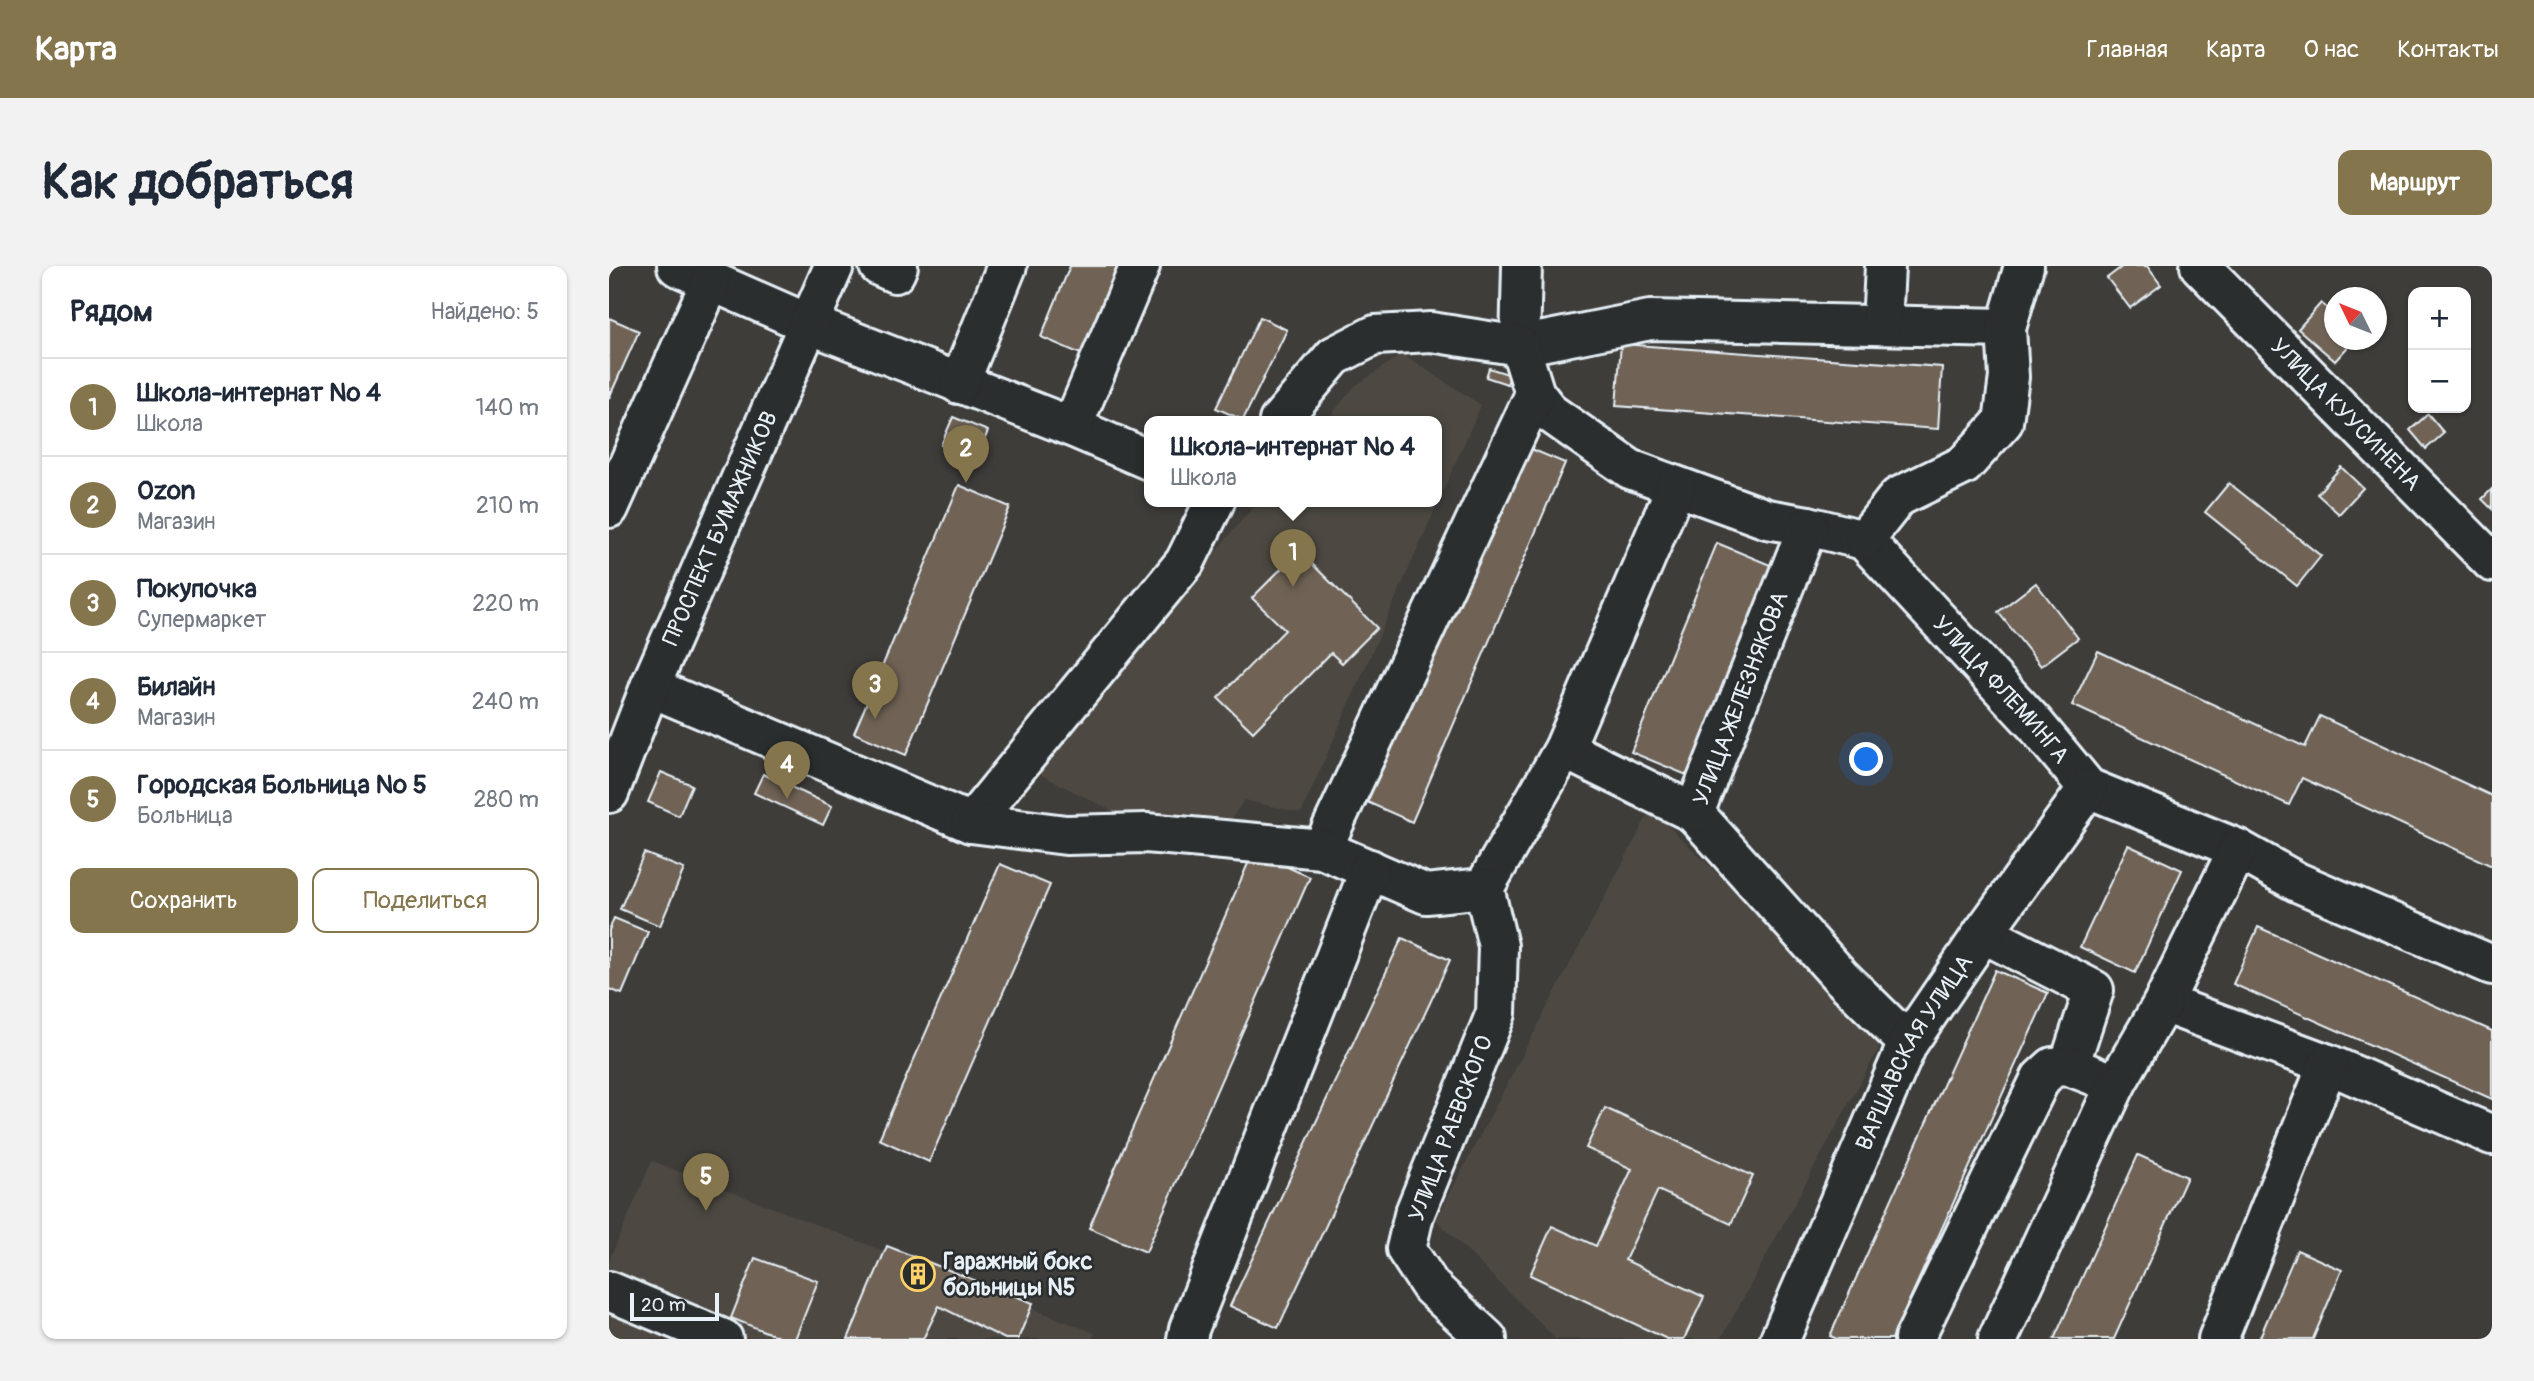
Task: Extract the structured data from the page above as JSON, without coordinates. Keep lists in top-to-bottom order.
{
  "streets": {
    "street": [
      "УЛИЦА КУУСИНЕНА",
      "ПРОСПЕКТ БУМАЖНИКОВ",
      "УЛИЦА ФЛЕМИНГА",
      "УЛИЦА ЖЕЛЕЗНЯКОВА",
      "ВАРШАВСКАЯ УЛИЦА",
      "УЛИЦА РАЕВСКОГО"
    ]
  },
  "crossings": [
    ["УЛИЦА ФЛЕМИНГА", "ВАРШАВСКАЯ УЛИЦА"],
    ["УЛИЦА ЖЕЛЕЗНЯКОВА", "ВАРШАВСКАЯ УЛИЦА"]
  ],
  "places": {
    "building": ["Гаражный бокс больницы N5"]
  },
  "scale_bar": "20 m",
  "north": "top left",
  "page": {
    "header": "Карта",
    "nav": [
      "Главная",
      "Карта",
      "О нас",
      "Контакты"
    ],
    "buttons": [
      "Маршрут",
      ["Сохранить", "Поделиться"]
    ],
    "title": "Как добраться",
    "heading": ["Рядом", "Найдено: 5"],
    "map_buttons": ["+", "−"],
    "list": [
      {
        "mark": "1",
        "name": "Школа-интернат № 4",
        "note": "Школа",
        "value": "140 m"
      },
      {
        "mark": "2",
        "name": "Ozon",
        "note": "Магазин",
        "value": "210 m"
      },
      {
        "mark": "3",
        "name": "Покупочка",
        "note": "Супермаркет",
        "value": "220 m"
      },
      {
        "mark": "4",
        "name": "Билайн",
        "note": "Магазин",
        "value": "240 m"
      },
      {
        "mark": "5",
        "name": "Городская Больница № 5",
        "note": "Больница",
        "value": "280 m"
      }
    ],
    "popup": ["Школа-интернат № 4", "Школа"],
    "pins": [
      "2",
      "1",
      "3",
      "4",
      "5"
    ],
    "scale": "20 m"
  }
}
